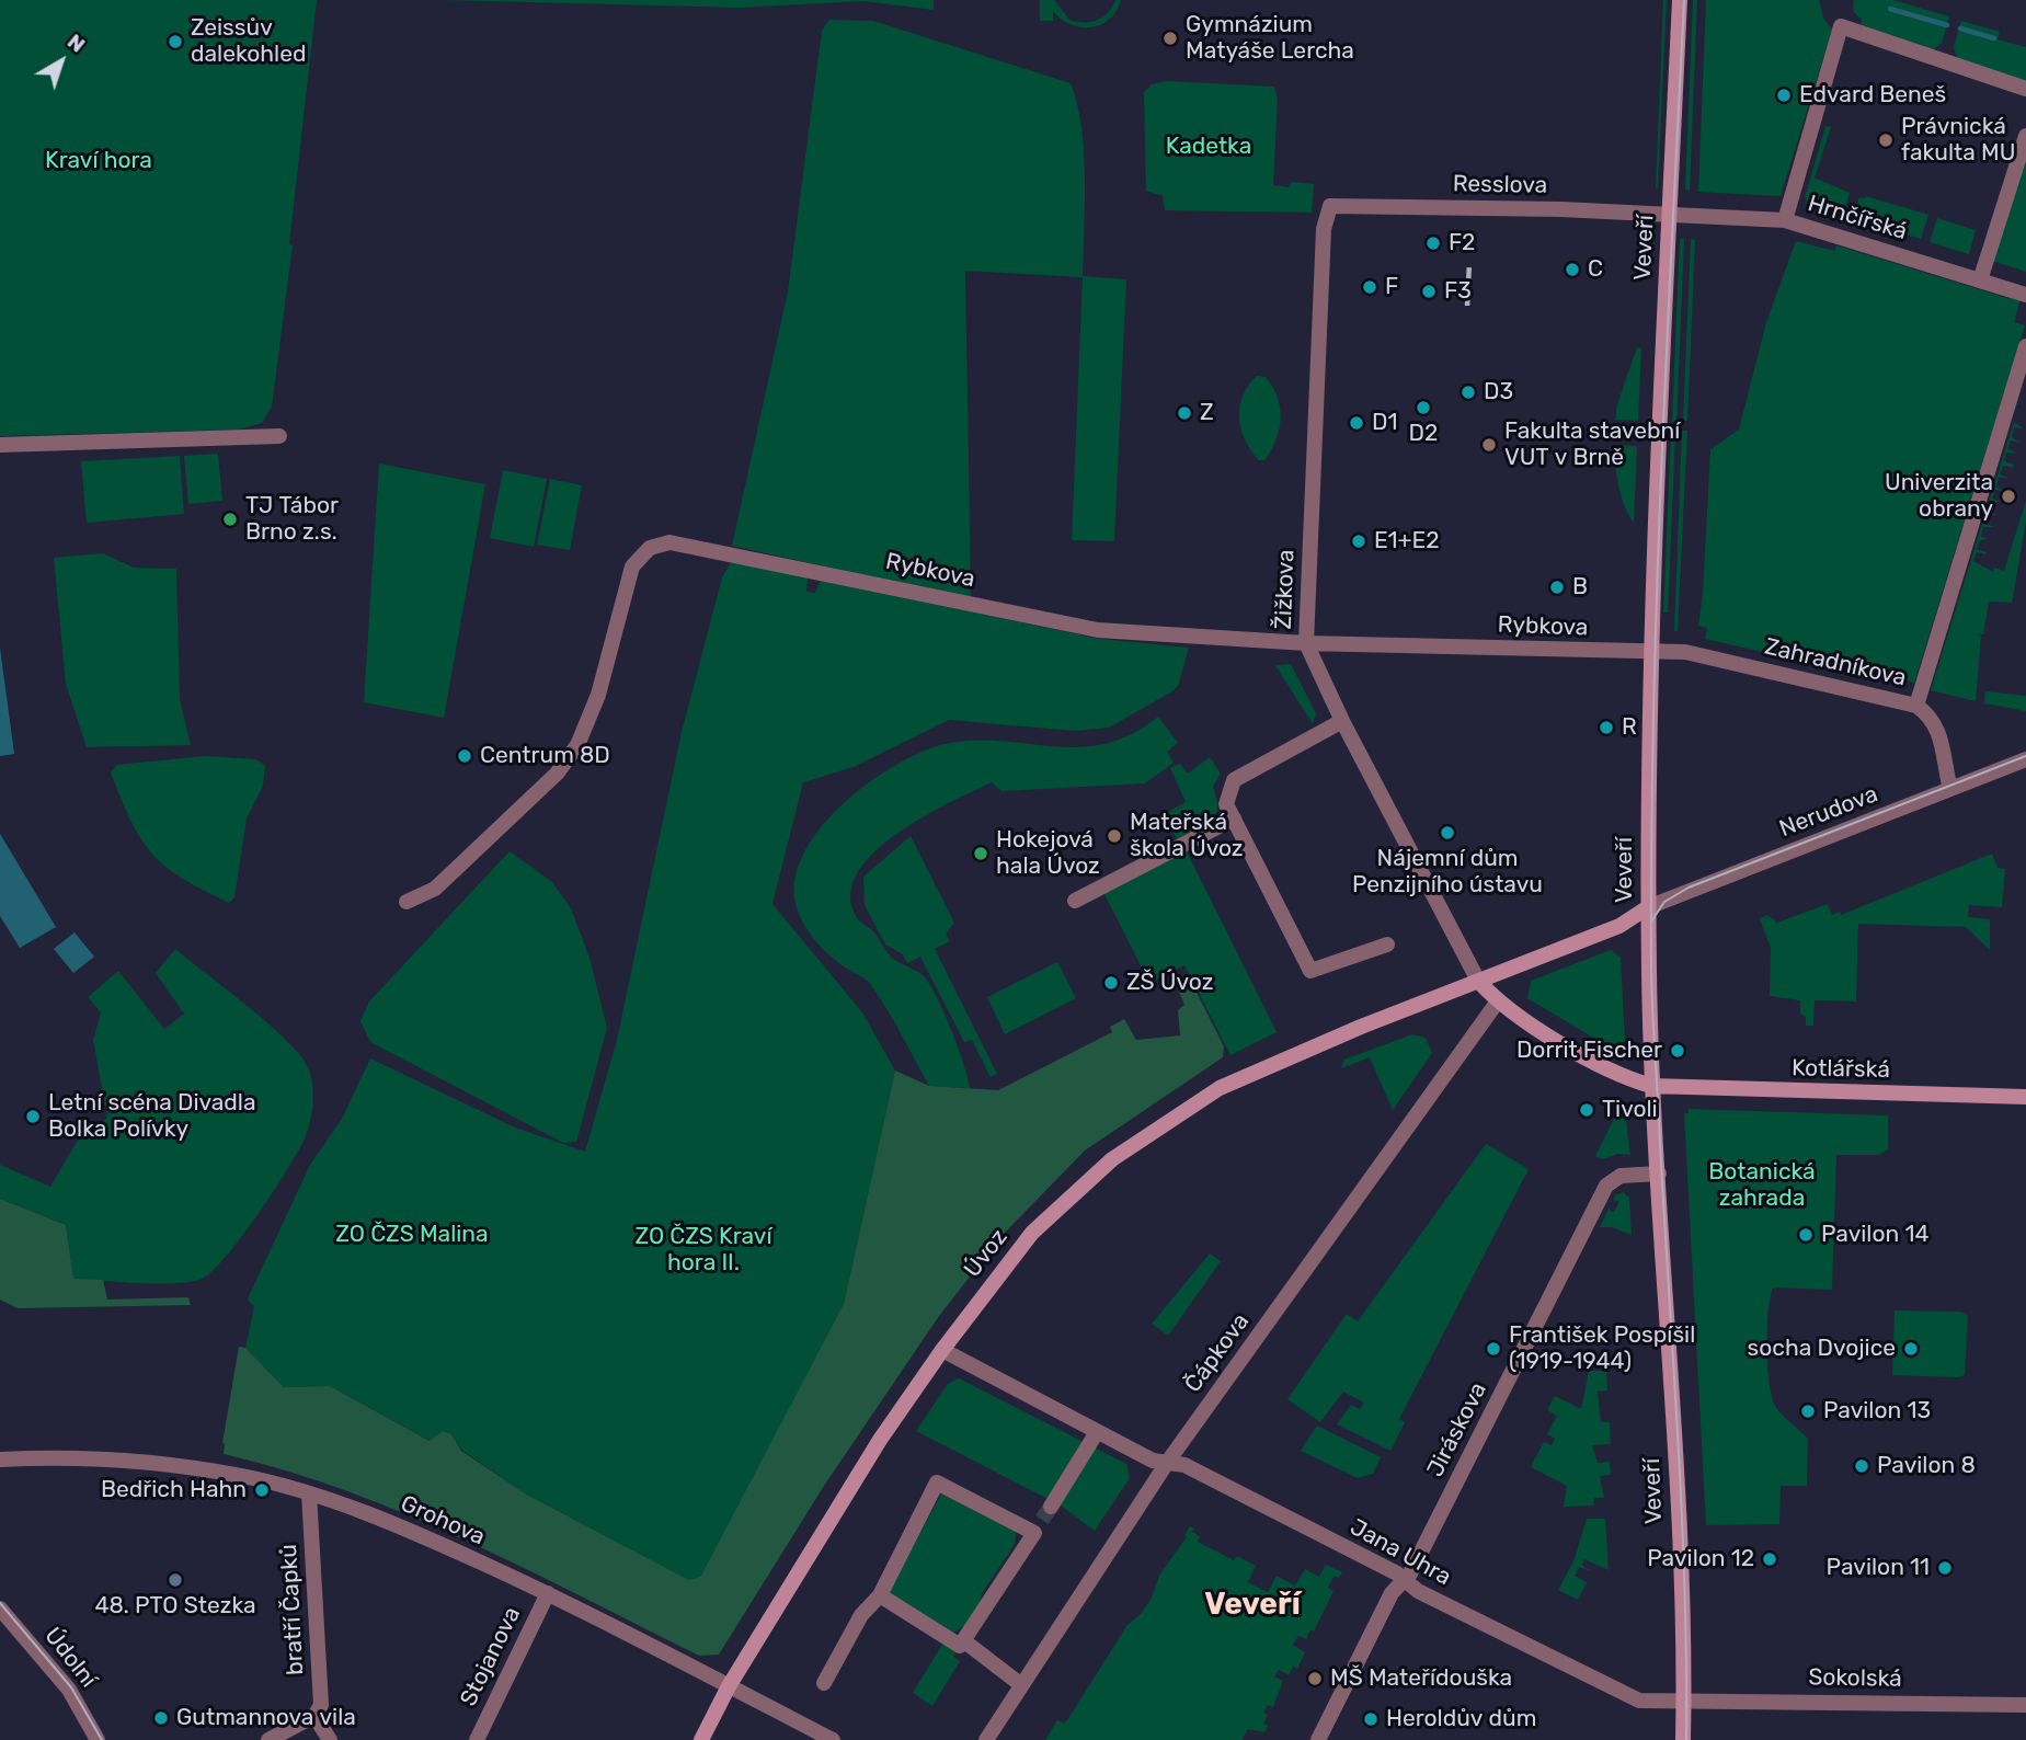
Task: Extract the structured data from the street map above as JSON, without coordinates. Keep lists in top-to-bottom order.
{
  "streets": {
    "main road": ["Veveří", "Kotlářská", "Úvoz"],
    "street": [
      "Resslova",
      "Hrnčířská",
      "Rybkova",
      "Žižkova",
      "Zahradníkova",
      "Nerudova",
      "Čápkova",
      "Jiráskova",
      "Grohova",
      "Jana Uhra",
      "bratří Čapků",
      "Stojanova",
      "Údolní",
      "Sokolská"
    ]
  },
  "crossings": [
    ["Resslova", "Hrnčířská"],
    ["Resslova", "Veveří"],
    ["Resslova", "Žižkova"],
    ["Hrnčířská", "Veveří"],
    ["Veveří", "Rybkova"],
    ["Veveří", "Zahradníkova"],
    ["Veveří", "Nerudova"],
    ["Veveří", "Kotlářská"],
    ["Veveří", "Úvoz"],
    ["Veveří", "Jiráskova"],
    ["Veveří", "Jana Uhra"],
    ["Veveří", "Sokolská"],
    ["Rybkova", "Žižkova"],
    ["Rybkova", "Zahradníkova"],
    ["Žižkova", "Kotlářská"],
    ["Žižkova", "Úvoz"],
    ["Zahradníkova", "Nerudova"],
    ["Nerudova", "Úvoz"],
    ["Kotlářská", "Úvoz"],
    ["Kotlářská", "Čápkova"],
    ["Úvoz", "Grohova"],
    ["Úvoz", "Jana Uhra"],
    ["Čápkova", "Jana Uhra"],
    ["Jiráskova", "Jana Uhra"],
    ["Grohova", "bratří Čapků"],
    ["Grohova", "Stojanova"],
    ["Jana Uhra", "Sokolská"]
  ],
  "districts": ["Veveří"],
  "parks": [
    "Kadetka",
    "Kraví hora",
    "Botanická zahrada",
    "ZO ČZS Malina",
    "ZO ČZS Kraví hora II."
  ],
  "places": [
    "Gymnázium Matyáše Lercha",
    "Zeissův dalekohled",
    "Edvard Beneš",
    "Právnická fakulta MU",
    "F2",
    "C",
    "F",
    "F3",
    "D3",
    "D2",
    "Z",
    "D1",
    "Fakulta stavební VUT v Brně",
    "Univerzita obrany",
    "TJ Tábor Brno z.s.",
    "E1+E2",
    "B",
    "R",
    "Centrum 8D",
    "Nájemní dům Penzijního ústavu",
    "Mateřská škola Úvoz",
    "Hokejová hala Úvoz",
    "ZŠ Úvoz",
    "Dorrit Fischer",
    "Tivoli",
    "Letní scéna Divadla Bolka Polívky",
    "Pavilon 14",
    "František Pospíšil (1919-1944)",
    "socha Dvojice",
    "Pavilon 13",
    "Pavilon 8",
    "Bedřich Hahn",
    "Pavilon 12",
    "Pavilon 11",
    "48. PTO Stezka",
    "MŠ Mateřídouška",
    "Gutmannova vila",
    "Heroldův dům"
  ],
  "north": "top right"
}
